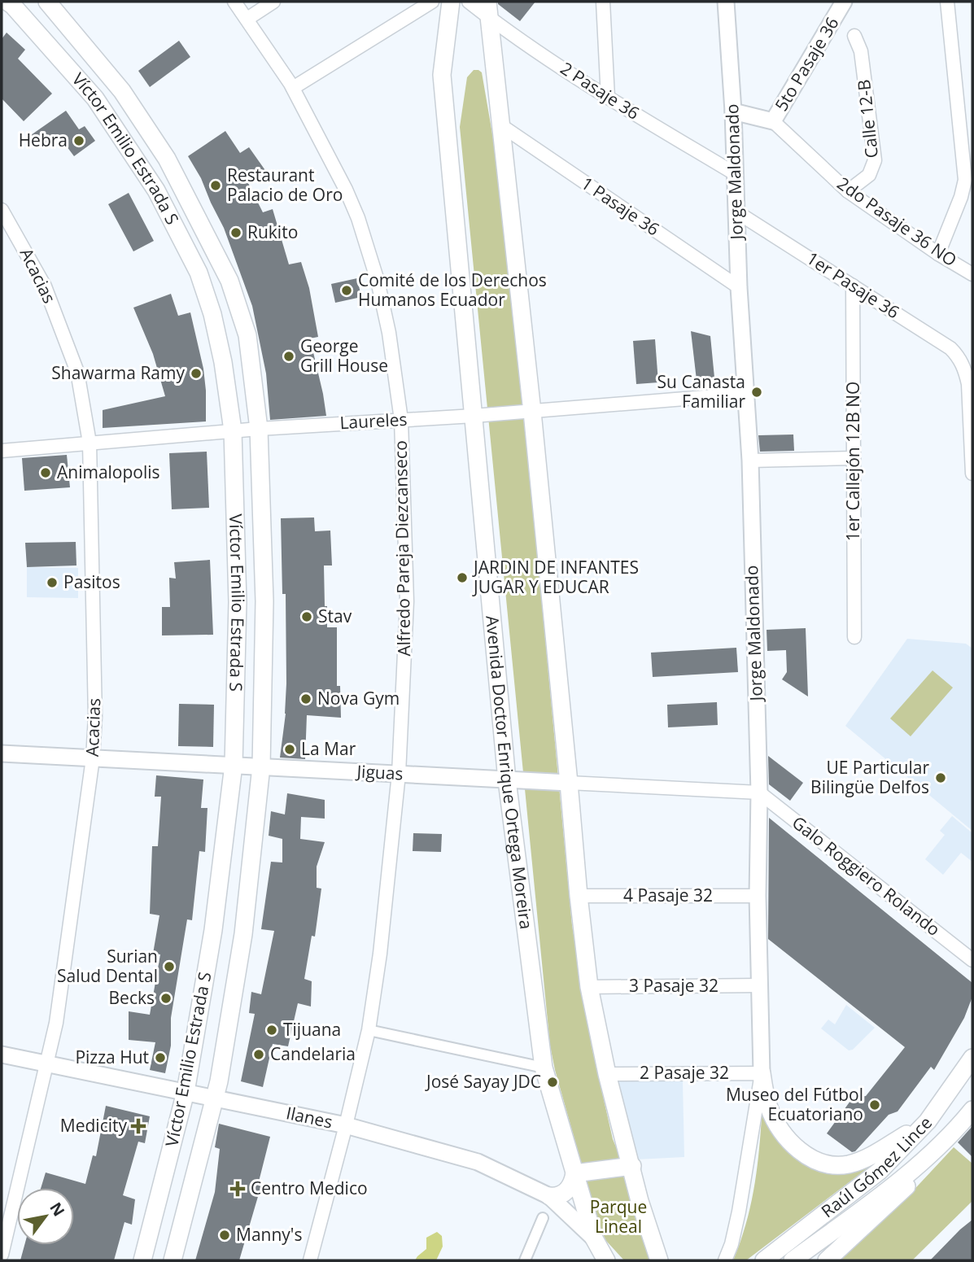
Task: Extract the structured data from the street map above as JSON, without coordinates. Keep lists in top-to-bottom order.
{
  "streets": {
    "main road": ["Víctor Emilio Estrada S", "Avenida Doctor Enrique Ortega Moreira", "Raúl Gómez Lince"],
    "street": [
      "5to Pasaje 36",
      "2 Pasaje 36",
      "Calle 12-B",
      "Jorge Maldonado",
      "1 Pasaje 36",
      "2do Pasaje 36 NO",
      "Acacias",
      "1er Pasaje 36",
      "Laureles",
      "1er Callejón 12B NO",
      "Alfredo Pareja Diezcanseco",
      "Jiguas",
      "Galo Roggiero Rolando",
      "4 Pasaje 32",
      "3 Pasaje 32",
      "2 Pasaje 32",
      "Ilanes"
    ]
  },
  "crossings": [
    ["5to Pasaje 36", "Jorge Maldonado"],
    ["5to Pasaje 36", "2do Pasaje 36 NO"],
    ["2 Pasaje 36", "Jorge Maldonado"],
    ["Calle 12-B", "2do Pasaje 36 NO"],
    ["Víctor Emilio Estrada S", "Laureles"],
    ["Víctor Emilio Estrada S", "Jiguas"],
    ["Víctor Emilio Estrada S", "Ilanes"],
    ["Jorge Maldonado", "1 Pasaje 36"],
    ["Jorge Maldonado", "1er Pasaje 36"],
    ["Jorge Maldonado", "Laureles"],
    ["Jorge Maldonado", "Jiguas"],
    ["Jorge Maldonado", "Galo Roggiero Rolando"],
    ["Jorge Maldonado", "4 Pasaje 32"],
    ["Jorge Maldonado", "3 Pasaje 32"],
    ["Jorge Maldonado", "2 Pasaje 32"],
    ["Acacias", "Laureles"],
    ["Acacias", "Jiguas"],
    ["Acacias", "Ilanes"],
    ["1er Pasaje 36", "1er Callejón 12B NO"],
    ["Laureles", "Alfredo Pareja Diezcanseco"],
    ["Laureles", "Avenida Doctor Enrique Ortega Moreira"],
    ["Alfredo Pareja Diezcanseco", "Jiguas"],
    ["Alfredo Pareja Diezcanseco", "Ilanes"],
    ["Avenida Doctor Enrique Ortega Moreira", "Jiguas"],
    ["Avenida Doctor Enrique Ortega Moreira", "Ilanes"],
    ["Jiguas", "Galo Roggiero Rolando"]
  ],
  "parks": ["Parque Lineal"],
  "places": {
    "other": [
      "Hebra",
      "Restaurant Palacio de Oro",
      "Rukito",
      "Comité de los Derechos Humanos Ecuador",
      "George Grill House",
      "Shawarma Ramy",
      "Su Canasta Familiar",
      "Animalopolis",
      "JARDIN DE INFANTES JUGAR Y EDUCAR",
      "Pasitos",
      "Stav",
      "Nova Gym",
      "La Mar",
      "UE Particular Bilingüe Delfos",
      "Surian Salud Dental",
      "Becks",
      "Tijuana",
      "Candelaria",
      "Pizza Hut",
      "José Sayay JDC",
      "Museo del Fútbol Ecuatoriano",
      "Manny's"
    ],
    "health": ["Medicity", "Centro Medico"]
  },
  "north": "top right"
}
